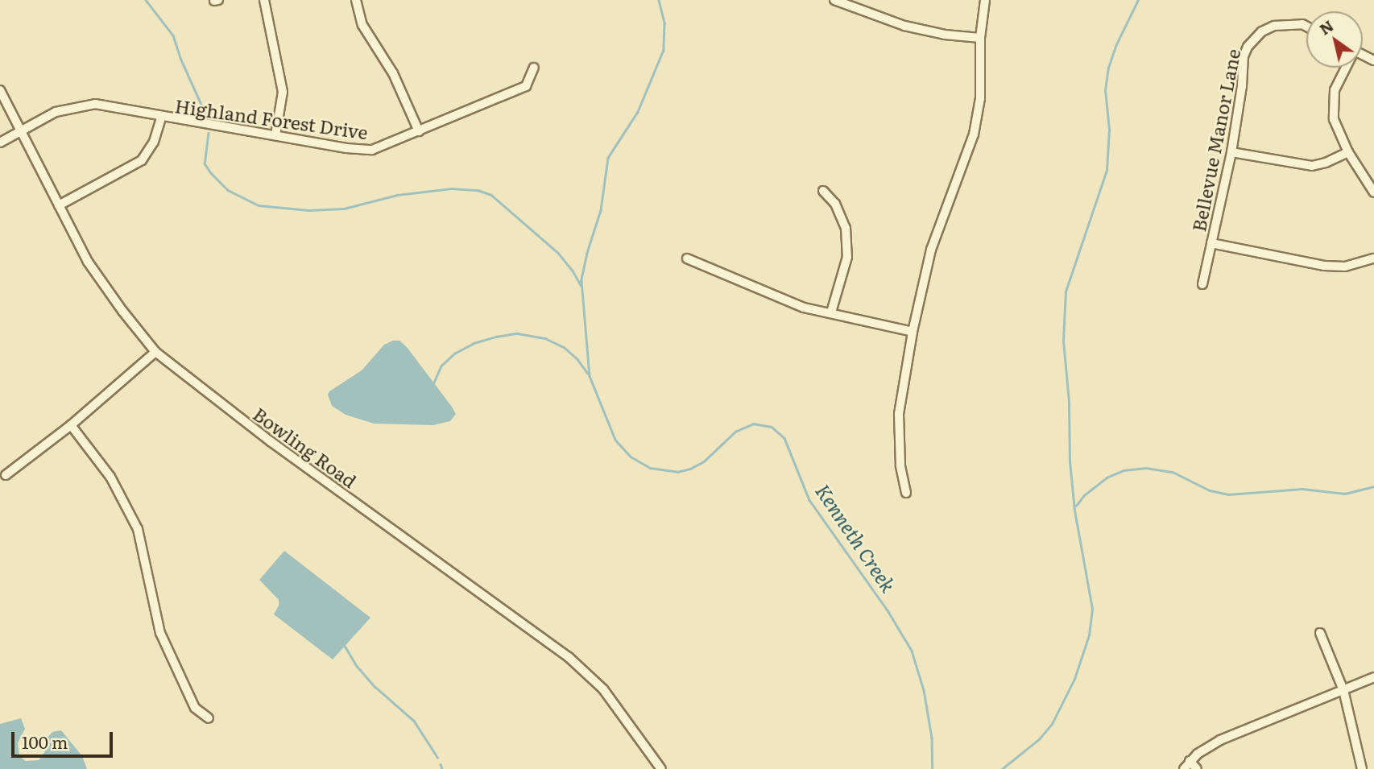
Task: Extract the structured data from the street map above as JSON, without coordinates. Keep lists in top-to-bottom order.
{
  "streets": {
    "street": ["Highland Forest Drive", "Bellevue Manor Lane", "Bowling Road"]
  },
  "crossings": [
    ["Highland Forest Drive", "Bowling Road"]
  ],
  "water": ["Kenneth Creek"],
  "scale_bar": "100 m",
  "north": "top left"
}
